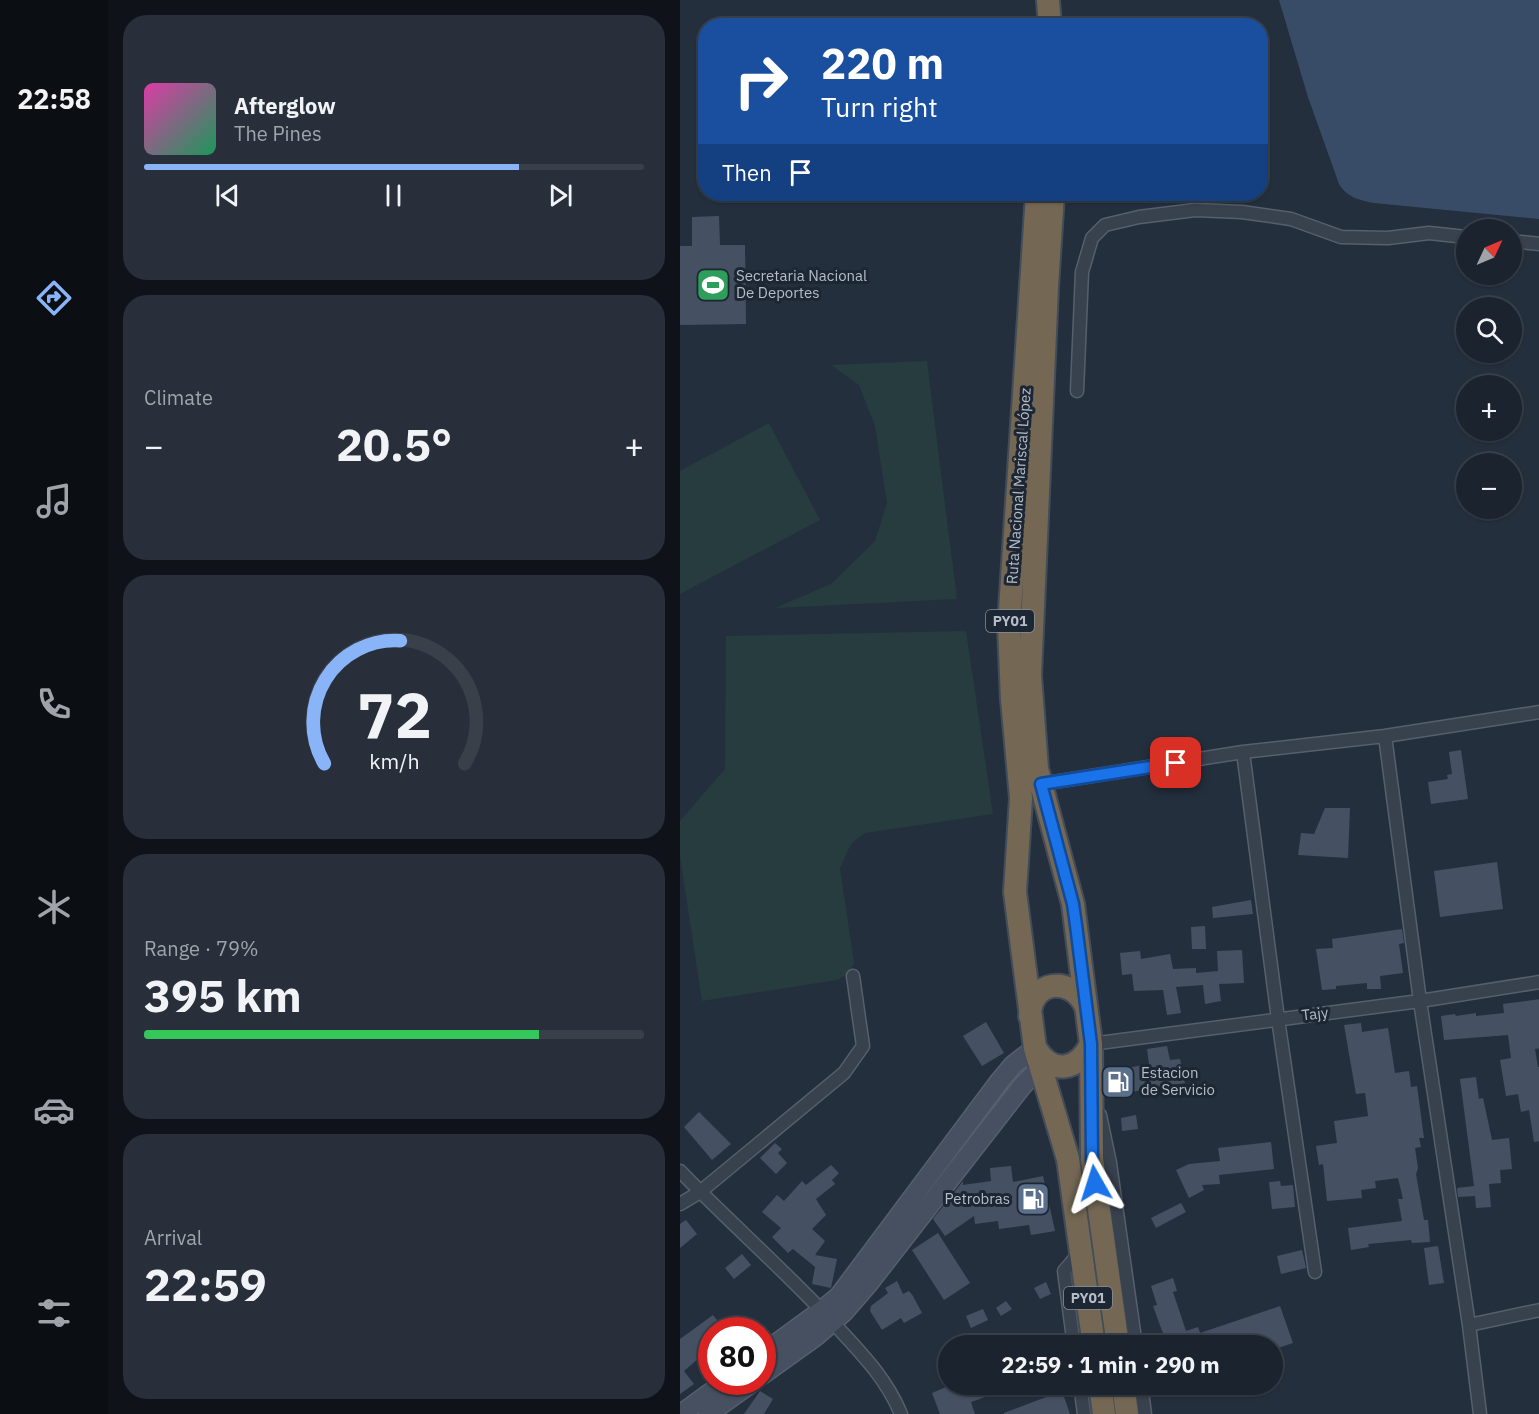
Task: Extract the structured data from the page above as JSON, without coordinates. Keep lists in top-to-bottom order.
{
  "streets": {
    "highway": ["Ruta Nacional Mariscal López", "PY01"],
    "street": ["Tajy"]
  },
  "crossings": [
    ["Ruta Nacional Mariscal López", "PY01"],
    ["Ruta Nacional Mariscal López", "Tajy"],
    ["PY01", "Tajy"]
  ],
  "places": {
    "sports": ["Secretaria Nacional De Deportes"],
    "fuel station": ["Estacion de Servicio", "Petrobras"]
  },
  "north": "top right",
  "page": {
    "tabs": "22:58",
    "turn": ["220 m", "Turn right"],
    "song": ["Afterglow", "The Pines"],
    "then": "Then",
    "map_buttons": ["+", "−"],
    "tile": [
      "Climate",
      ["Range · 79%", "395 km"],
      ["Arrival", "22:59"]
    ],
    "heat": ["−", "20.5°", "+"],
    "limit": "80",
    "trip": "22:59 · 1 min · 290 m",
    "gauge": ["72", "km/h"]
  }
}
